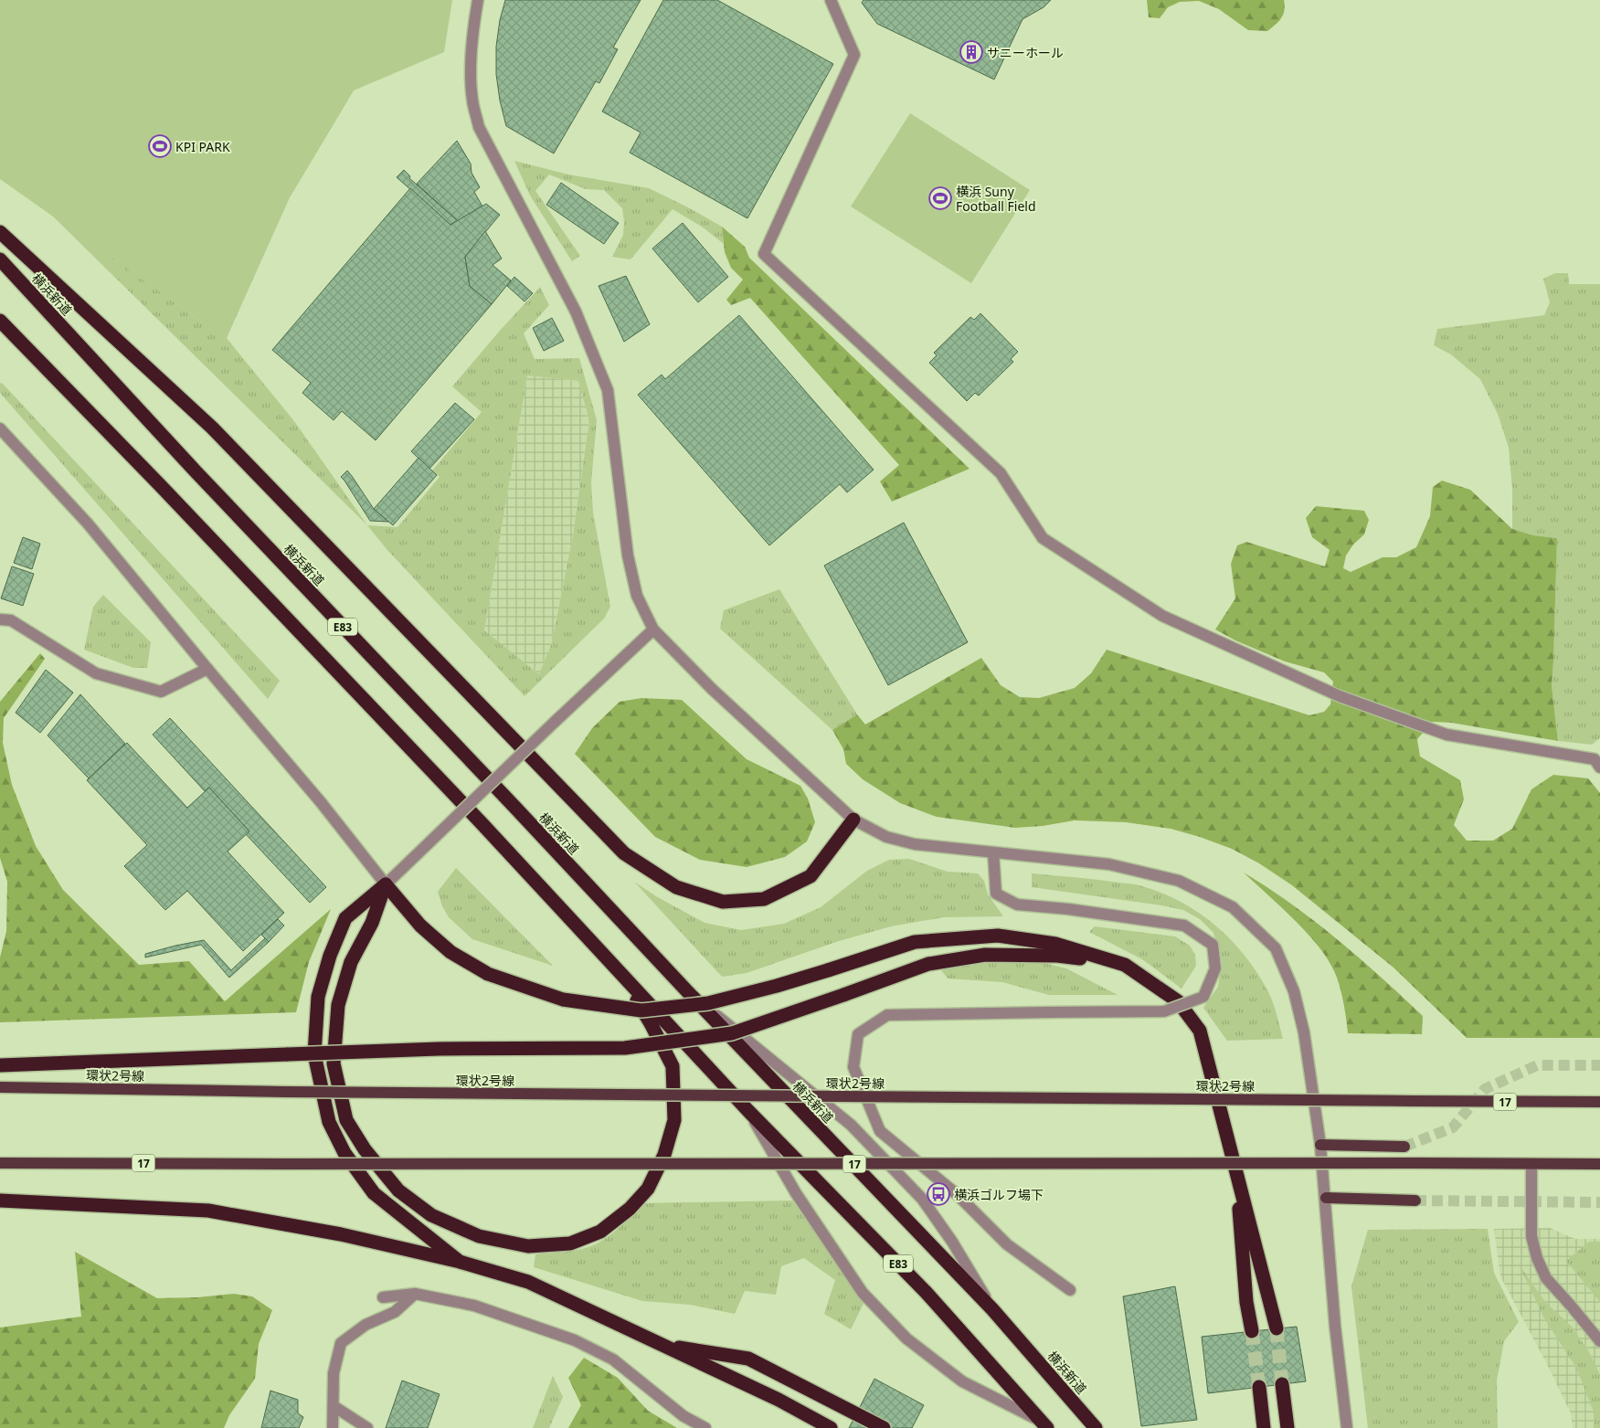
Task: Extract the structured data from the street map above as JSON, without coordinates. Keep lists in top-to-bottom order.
{
  "streets": {
    "highway": ["横浜新道", "E83"],
    "main road": ["環状2号線", "17"]
  },
  "places": {
    "building": ["サニーホール"],
    "sports": ["KPI PARK", "横浜 Suny Football Field"],
    "bus stop": ["横浜ゴルフ場下"]
  }
}
